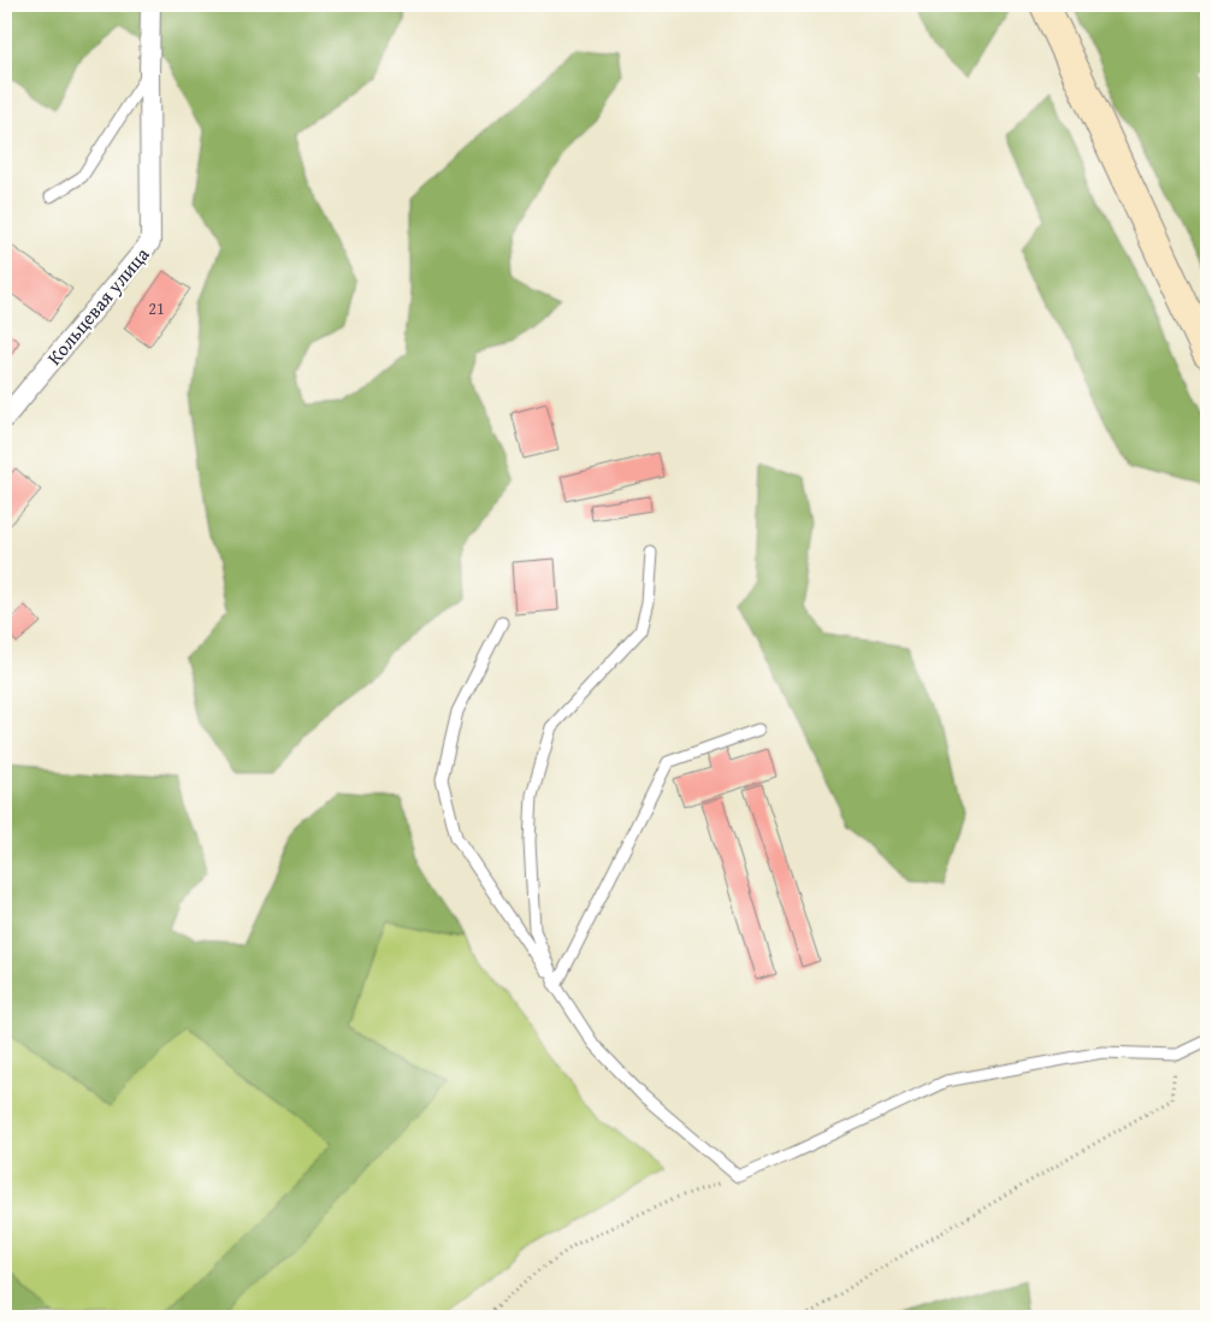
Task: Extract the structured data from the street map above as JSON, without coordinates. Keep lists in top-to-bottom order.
{
  "streets": {
    "street": ["Кольцевая улица"]
  },
  "house_numbers": ["21"]
}
